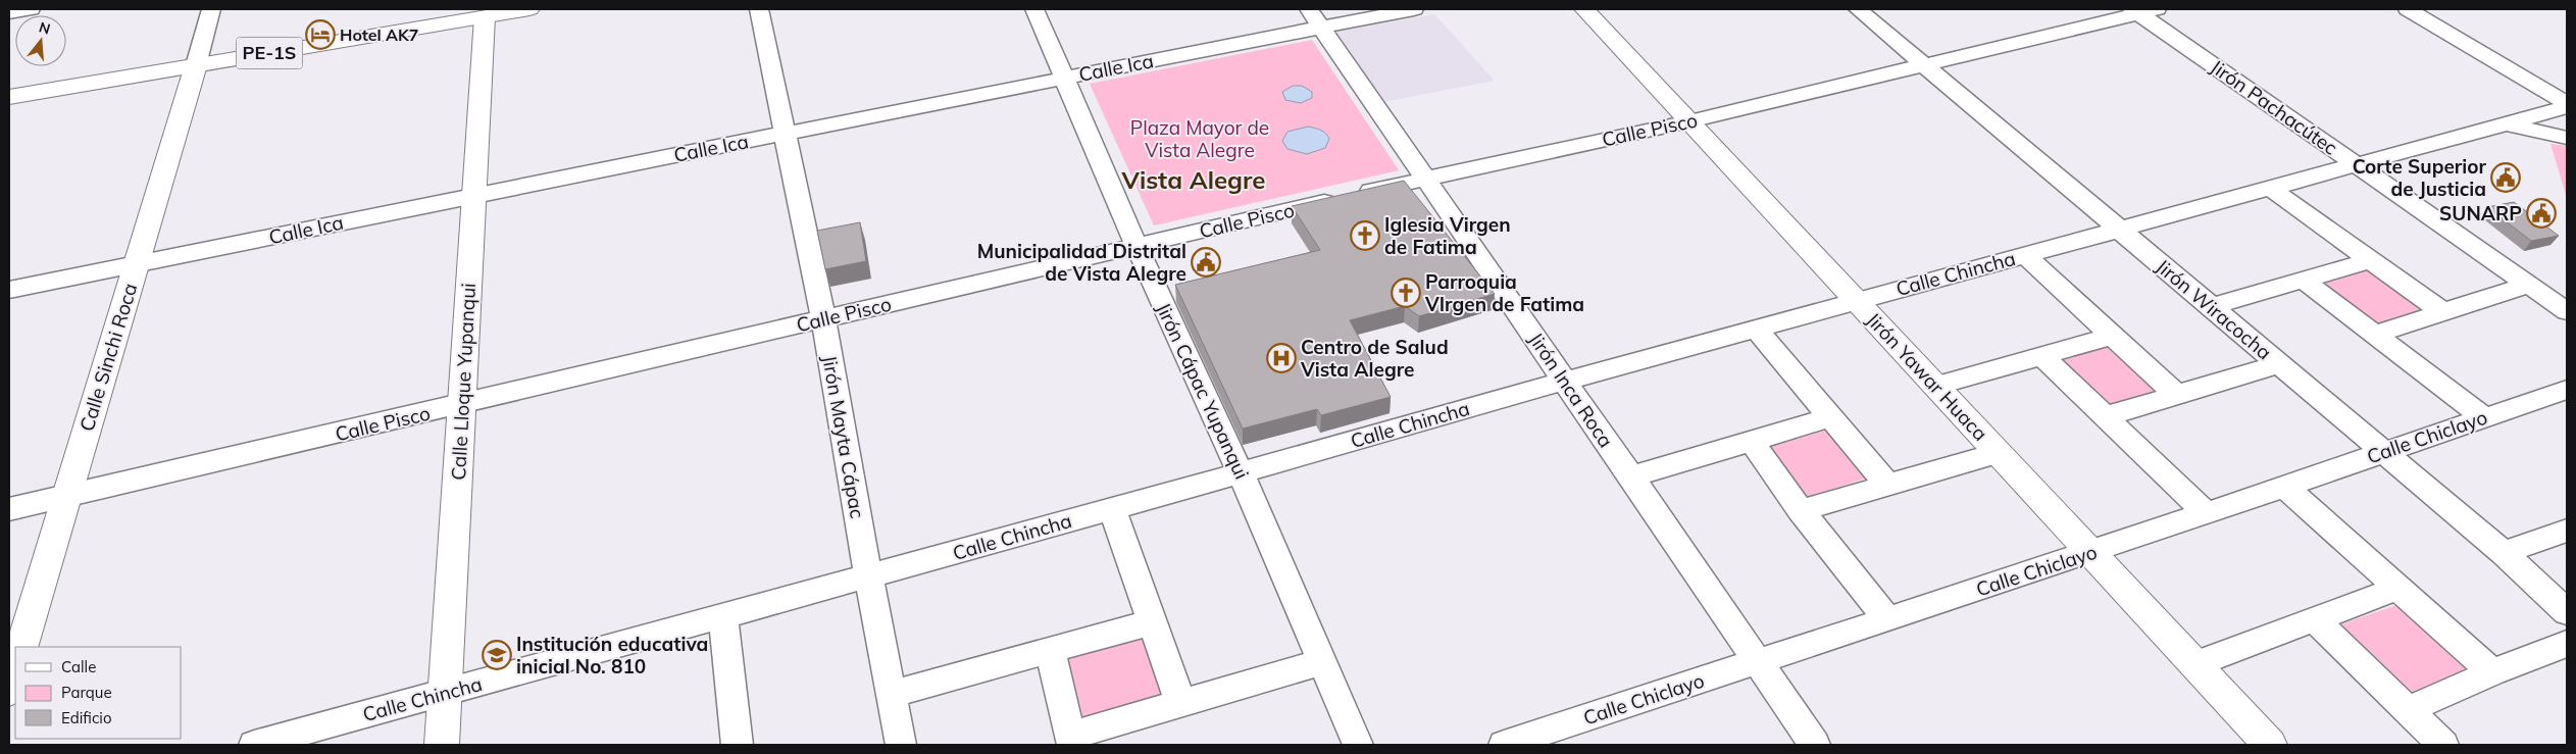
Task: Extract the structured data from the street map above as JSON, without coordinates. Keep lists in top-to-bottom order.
{
  "streets": {
    "main road": [
      "PE-1S",
      "Calle Sinchi Roca",
      "Jirón Yawar Huaca",
      "Calle Lloque Yupanqui"
    ],
    "street": [
      "Calle Ica",
      "Jirón Pachacútec",
      "Calle Pisco",
      "Calle Chincha",
      "Jirón Wiracocha",
      "Jirón Inca Roca",
      "Jirón Cápac Yupanqui",
      "Jirón Mayta Cápac",
      "Calle Chiclayo"
    ]
  },
  "crossings": [
    ["PE-1S", "Calle Sinchi Roca"],
    ["PE-1S", "Calle Lloque Yupanqui"],
    ["Calle Ica", "Calle Sinchi Roca"],
    ["Calle Ica", "Calle Lloque Yupanqui"],
    ["Calle Ica", "Jirón Inca Roca"],
    ["Calle Ica", "Jirón Cápac Yupanqui"],
    ["Calle Ica", "Jirón Mayta Cápac"],
    ["Jirón Pachacútec", "Calle Pisco"],
    ["Jirón Pachacútec", "Calle Chincha"],
    ["Calle Pisco", "Jirón Wiracocha"],
    ["Calle Pisco", "Calle Sinchi Roca"],
    ["Calle Pisco", "Jirón Yawar Huaca"],
    ["Calle Pisco", "Calle Lloque Yupanqui"],
    ["Calle Pisco", "Jirón Inca Roca"],
    ["Calle Pisco", "Jirón Cápac Yupanqui"],
    ["Calle Pisco", "Jirón Mayta Cápac"],
    ["Calle Chincha", "Jirón Wiracocha"],
    ["Calle Chincha", "Jirón Yawar Huaca"],
    ["Calle Chincha", "Calle Lloque Yupanqui"],
    ["Calle Chincha", "Jirón Inca Roca"],
    ["Calle Chincha", "Jirón Cápac Yupanqui"],
    ["Calle Chincha", "Jirón Mayta Cápac"],
    ["Jirón Wiracocha", "Calle Chiclayo"],
    ["Jirón Yawar Huaca", "Calle Chiclayo"],
    ["Jirón Inca Roca", "Calle Chiclayo"]
  ],
  "districts": ["Vista Alegre"],
  "parks": ["Plaza Mayor de Vista Alegre"],
  "places": {
    "hotel": ["Hotel AK7"],
    "public building": ["Corte Superior de Justicia", "SUNARP", "Municipalidad Distrital de Vista Alegre"],
    "church": ["Iglesia Virgen de Fatima", "Parroquia VIrgen de Fatima"],
    "hospital": ["Centro de Salud Vista Alegre"],
    "school or university": ["Institución educativa inicial No. 810"]
  },
  "legend": ["Calle", "Parque", "Edificio"],
  "north": "top"
}
